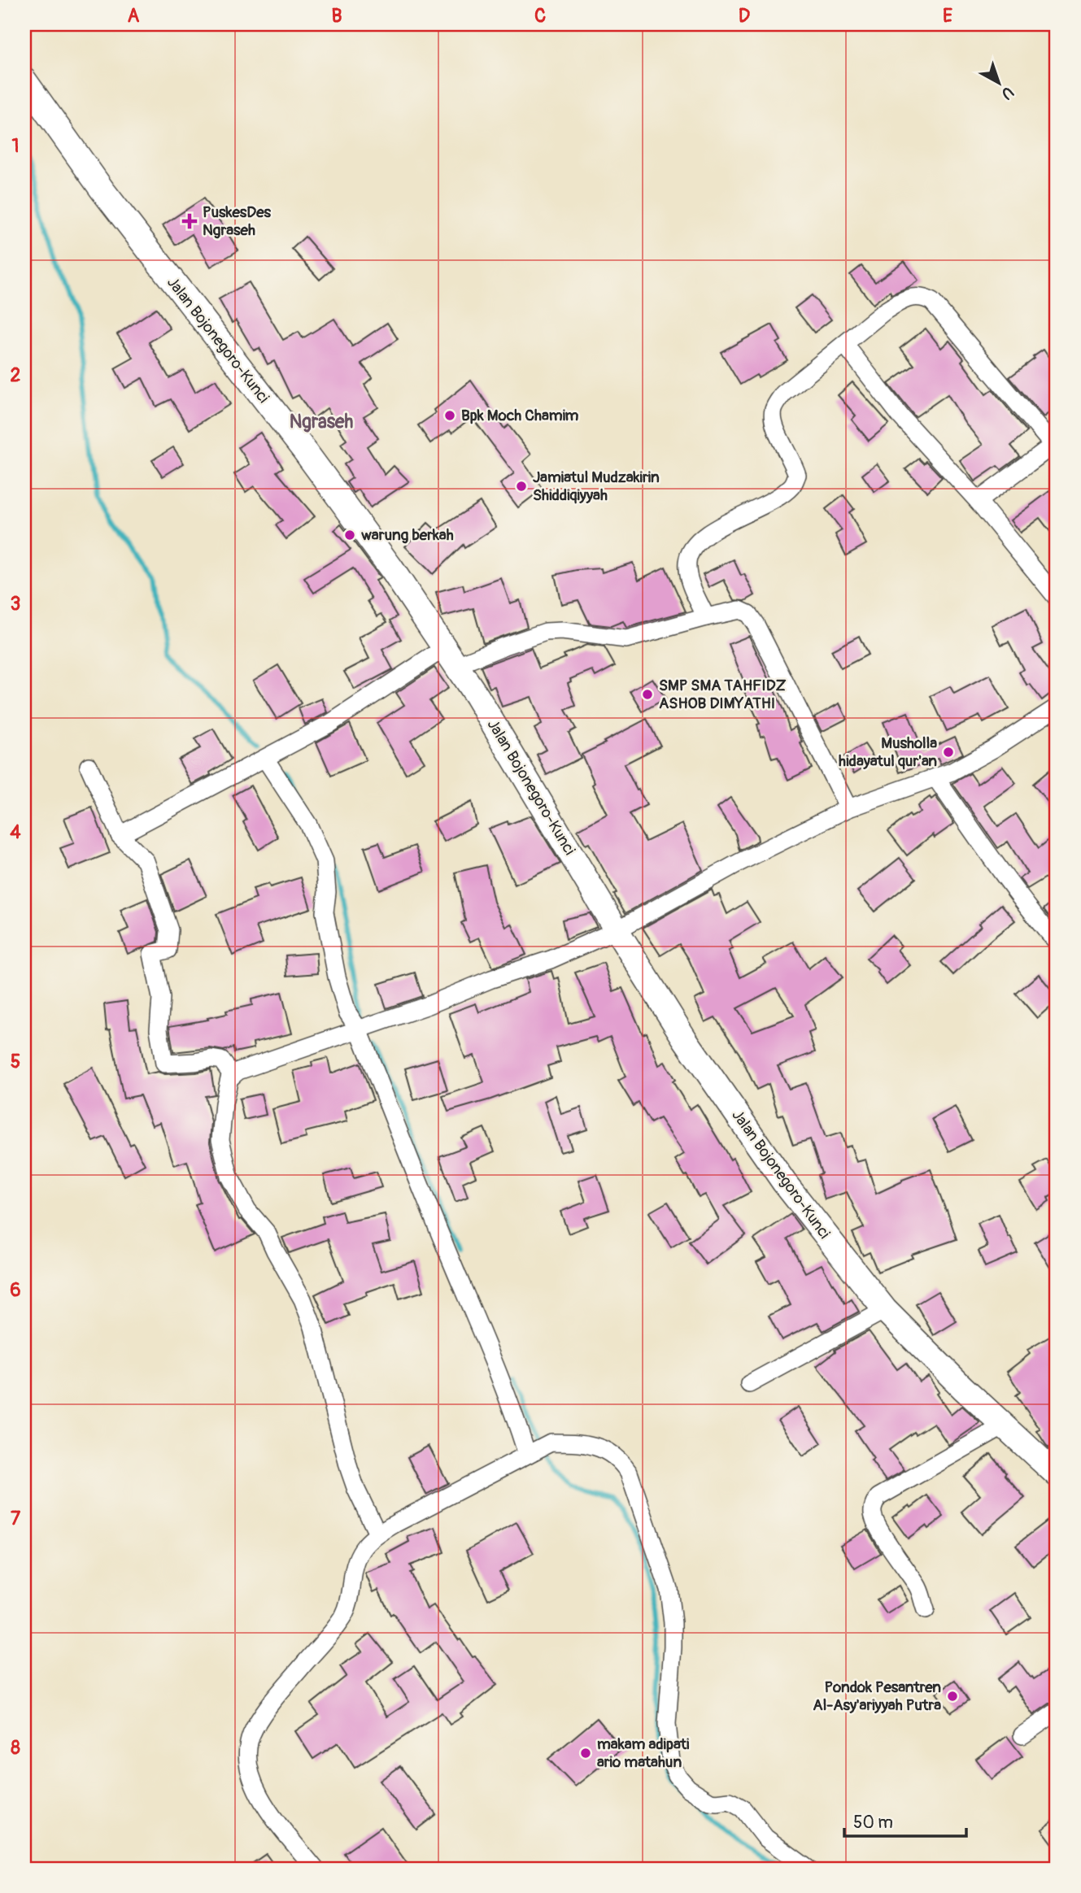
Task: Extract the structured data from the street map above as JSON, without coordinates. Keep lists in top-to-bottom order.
{
  "streets": {
    "main road": ["Jalan Bojonegoro-Kunci"]
  },
  "districts": ["Ngraseh"],
  "places": {
    "health": ["PuskesDes Ngraseh"],
    "other": [
      "Bpk Moch Chamim",
      "Jamiatul Mudzakirin Shiddiqiyyah",
      "warung berkah",
      "SMP SMA TAHFIDZ ASHOB DIMYATHI",
      "Musholla hidayatul qur'an",
      "Pondok Pesantren Al-Asy'ariyyah Putra",
      "makam adipati ario matahun"
    ]
  },
  "scale_bar": "50 m",
  "north": "bottom right",
  "grid": {
    "columns": [
      "A",
      "B",
      "C",
      "D",
      "E"
    ],
    "rows": [
      "1",
      "2",
      "3",
      "4",
      "5",
      "6",
      "7",
      "8"
    ]
  }
}
